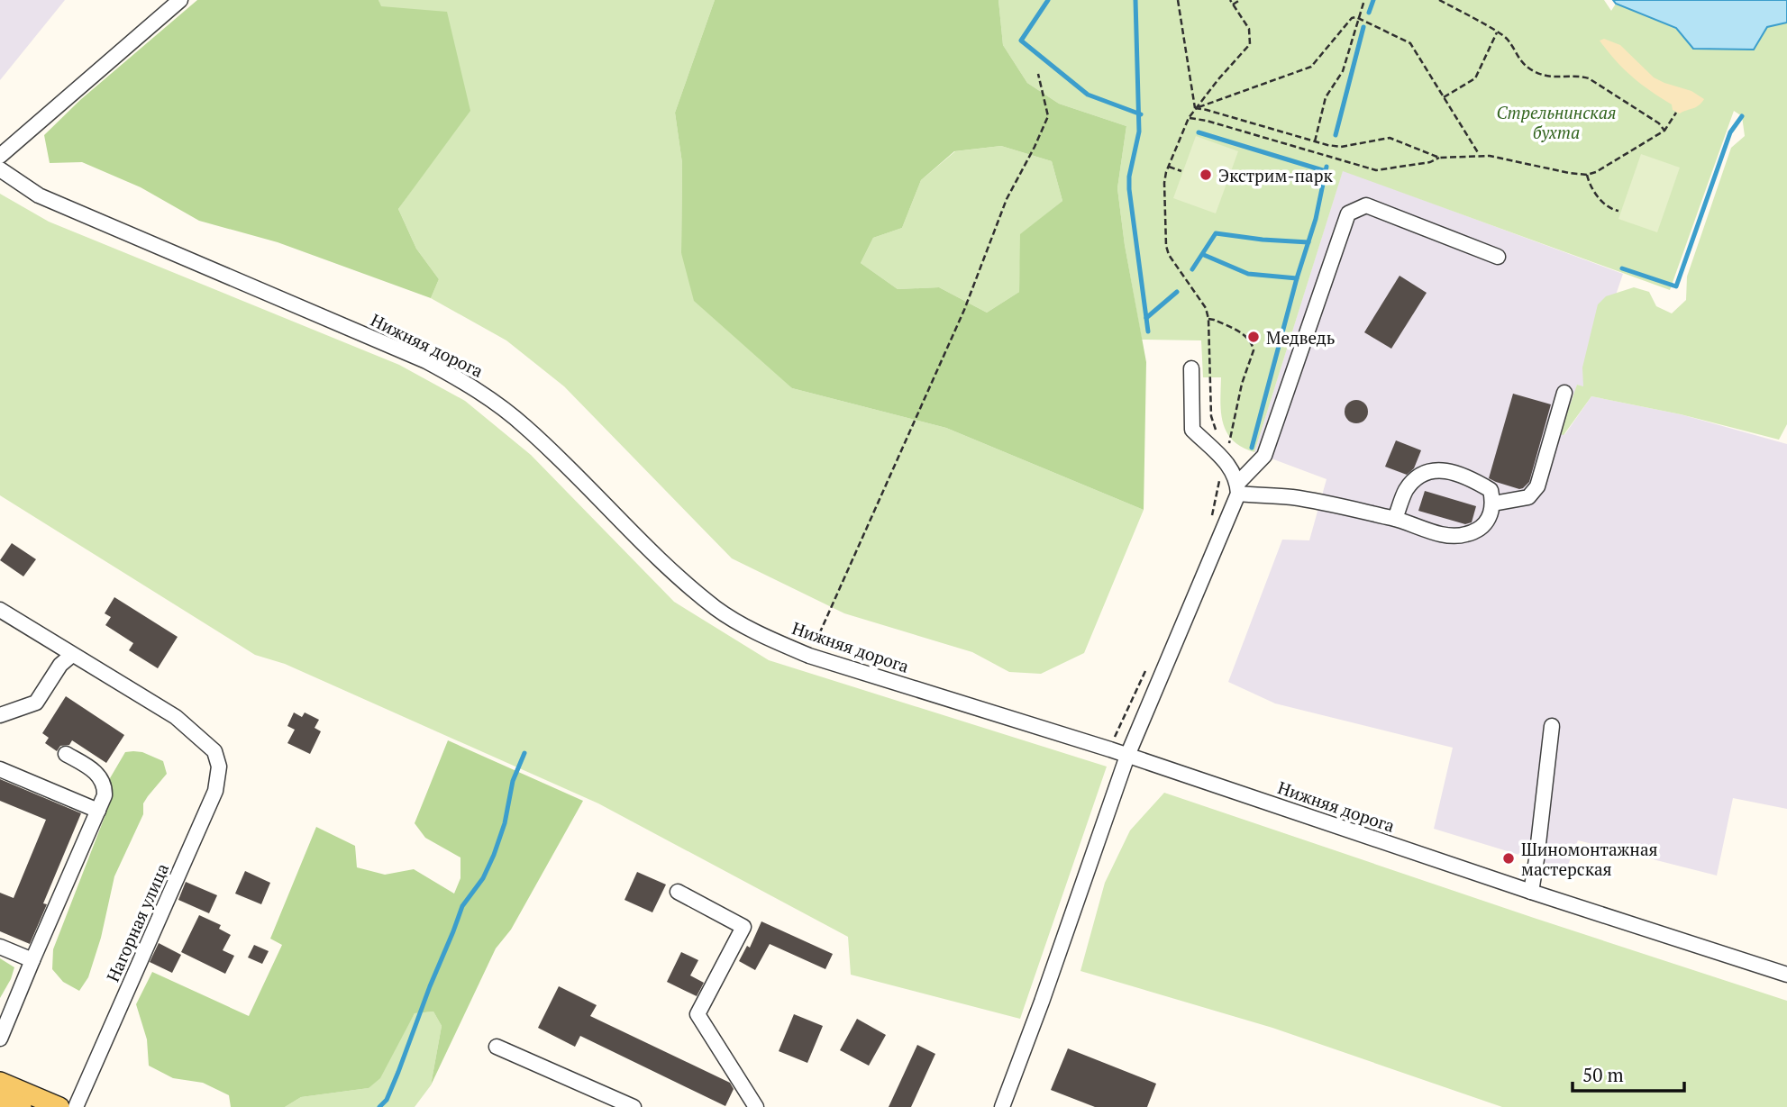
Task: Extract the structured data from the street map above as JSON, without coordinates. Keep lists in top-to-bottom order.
{
  "streets": {
    "street": ["Нижняя дорога", "Нагорная улица"]
  },
  "parks": ["Стрельнинская бухта"],
  "places": ["Экстрим-парк", "Медведь", "Шиномонтажная мастерская"],
  "scale_bar": "50 m"
}
